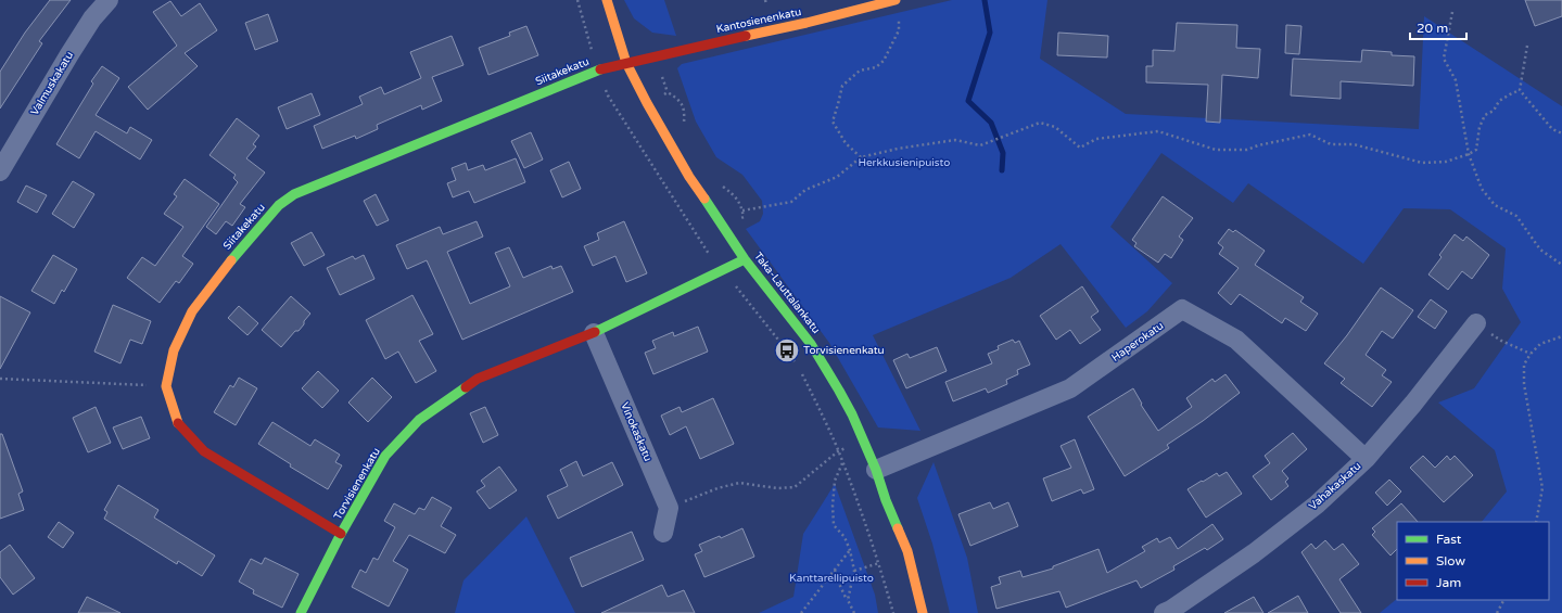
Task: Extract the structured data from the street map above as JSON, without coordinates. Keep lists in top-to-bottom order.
{
  "streets": {
    "street": [
      "Kantosienenkatu",
      "Siitakekatu",
      "Valmuskakatu",
      "Taka-Lauttalankatu",
      "Haperokatu",
      "Vinokaskatu",
      "Torvisienenkatu",
      "Vahakaskatu"
    ]
  },
  "crossings": [
    ["Kantosienenkatu", "Siitakekatu"],
    ["Kantosienenkatu", "Taka-Lauttalankatu"],
    ["Siitakekatu", "Taka-Lauttalankatu"],
    ["Siitakekatu", "Torvisienenkatu"],
    ["Taka-Lauttalankatu", "Haperokatu"],
    ["Taka-Lauttalankatu", "Torvisienenkatu"],
    ["Haperokatu", "Vahakaskatu"],
    ["Vinokaskatu", "Torvisienenkatu"]
  ],
  "parks": ["Herkkusienipuisto", "Kanttarellipuisto"],
  "places": {
    "bus stop": ["Torvisienenkatu"]
  },
  "legend": ["Fast", "Slow", "Jam"],
  "scale_bar": "20 m"
}
